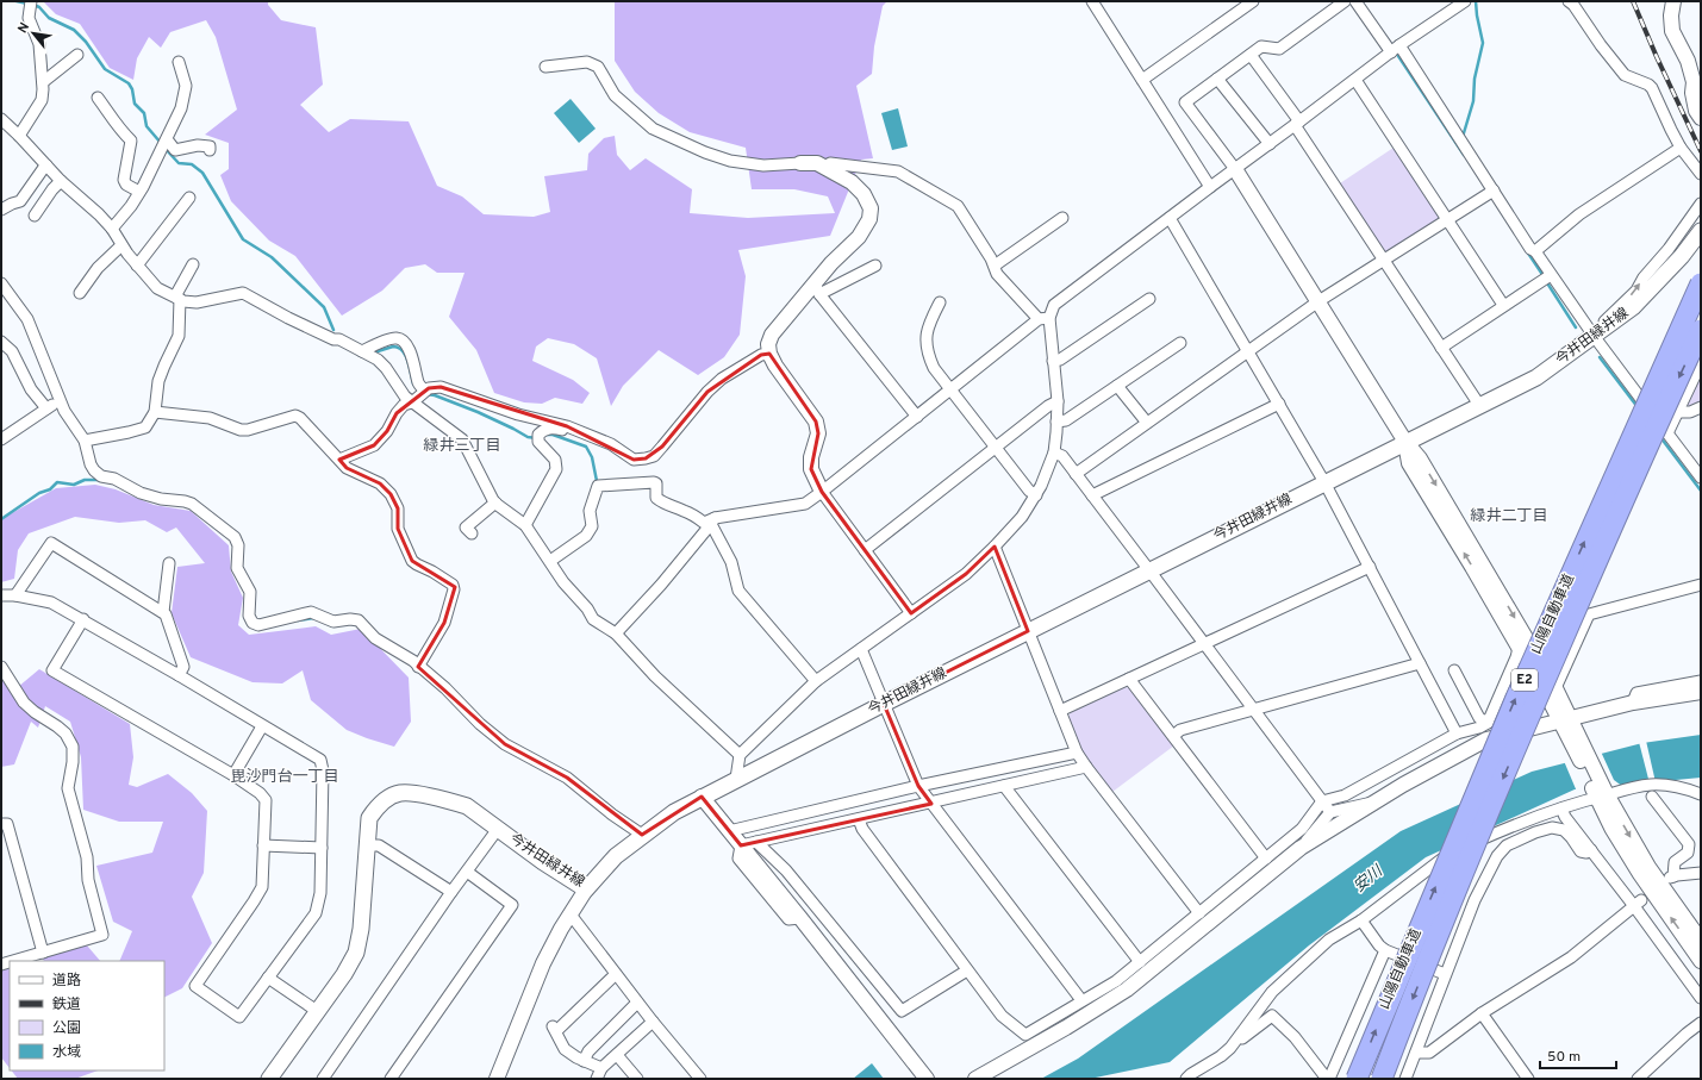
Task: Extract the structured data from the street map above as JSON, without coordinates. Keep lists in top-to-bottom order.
{
  "streets": {
    "highway": ["山陽自動車道", "E2"],
    "main road": ["今井田緑井線"]
  },
  "districts": ["緑井三丁目", "緑井二丁目", "毘沙門台一丁目"],
  "water": ["安川"],
  "legend": [
    "道路",
    "鉄道",
    "公園",
    "水域"
  ],
  "scale_bar": "50 m",
  "north": "top left"
}
